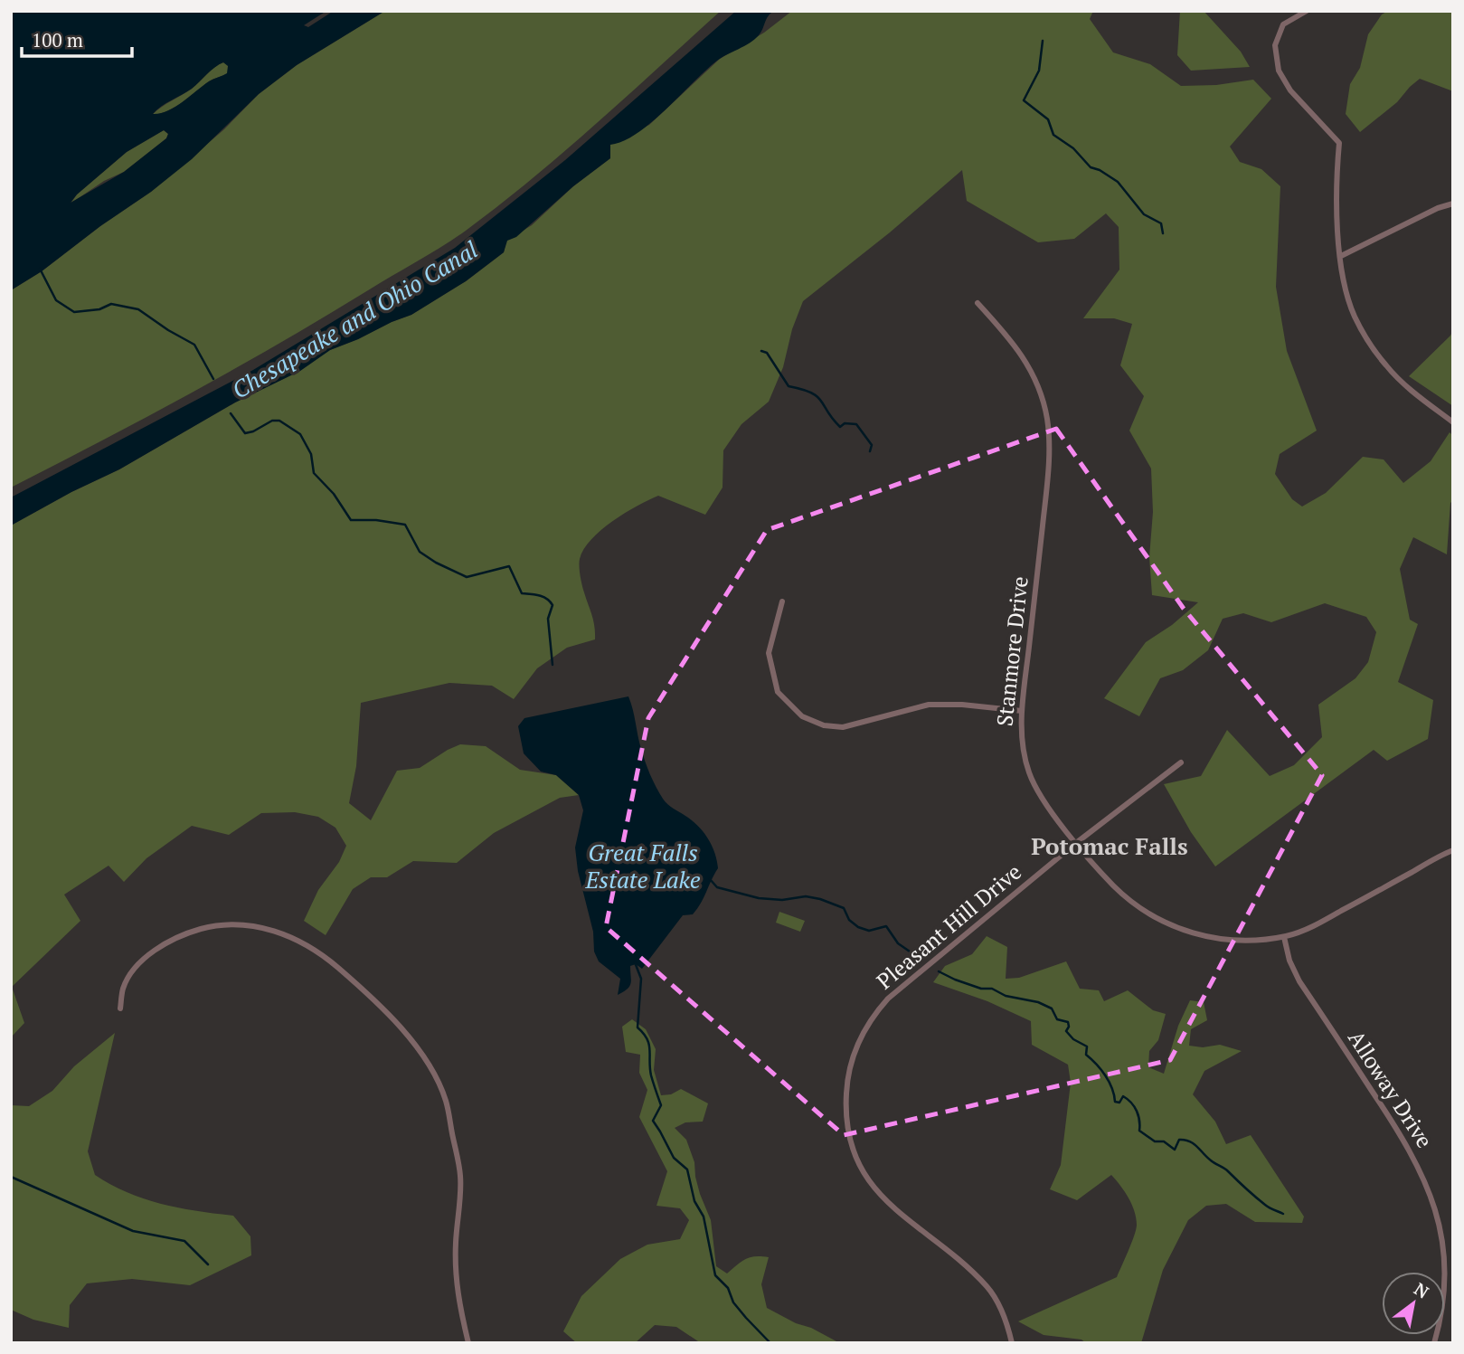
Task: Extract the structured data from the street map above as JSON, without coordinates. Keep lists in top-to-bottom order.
{
  "streets": {
    "street": ["Stanmore Drive", "Pleasant Hill Drive", "Alloway Drive"]
  },
  "crossings": [
    ["Stanmore Drive", "Pleasant Hill Drive"],
    ["Stanmore Drive", "Alloway Drive"]
  ],
  "districts": ["Potomac Falls"],
  "water": ["Chesapeake and Ohio Canal", "Great Falls Estate Lake"],
  "scale_bar": "100 m",
  "north": "top right"
}
